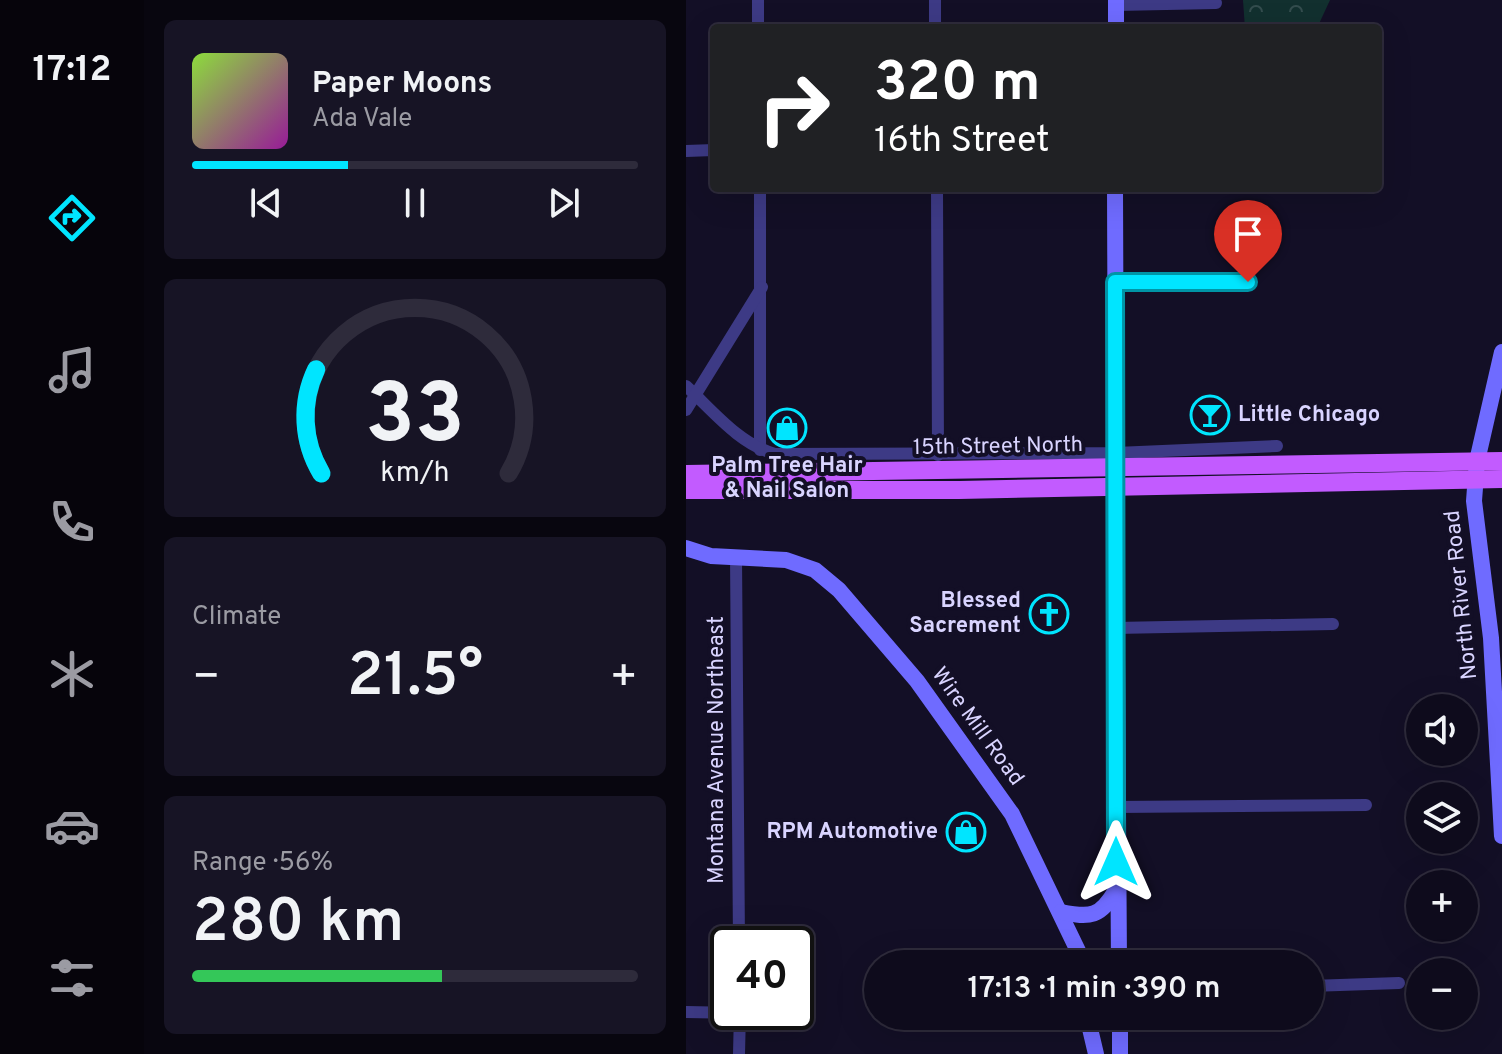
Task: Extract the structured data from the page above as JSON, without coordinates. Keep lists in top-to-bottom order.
{
  "streets": {
    "main road": ["15th Street North"],
    "street": ["North River Road", "Wire Mill Road", "Montana Avenue Northeast"]
  },
  "crossings": [
    ["15th Street North", "North River Road"],
    ["Wire Mill Road", "Montana Avenue Northeast"]
  ],
  "places": {
    "bar": ["Little Chicago"],
    "shop": ["Palm Tree Hair & Nail Salon", "RPM Automotive"],
    "church": ["Blessed Sacrement"]
  },
  "page": {
    "tabs": "17:12",
    "turn": ["320 m", "16th Street"],
    "song": ["Paper Moons", "Ada Vale"],
    "tile": [
      "Climate",
      ["Range · 56%", "280 km"]
    ],
    "heat": ["−", "21.5°", "+"],
    "map_buttons": ["+", "−"],
    "limit": "40",
    "trip": "17:13 · 1 min · 390 m",
    "gauge": ["33", "km/h"]
  }
}
